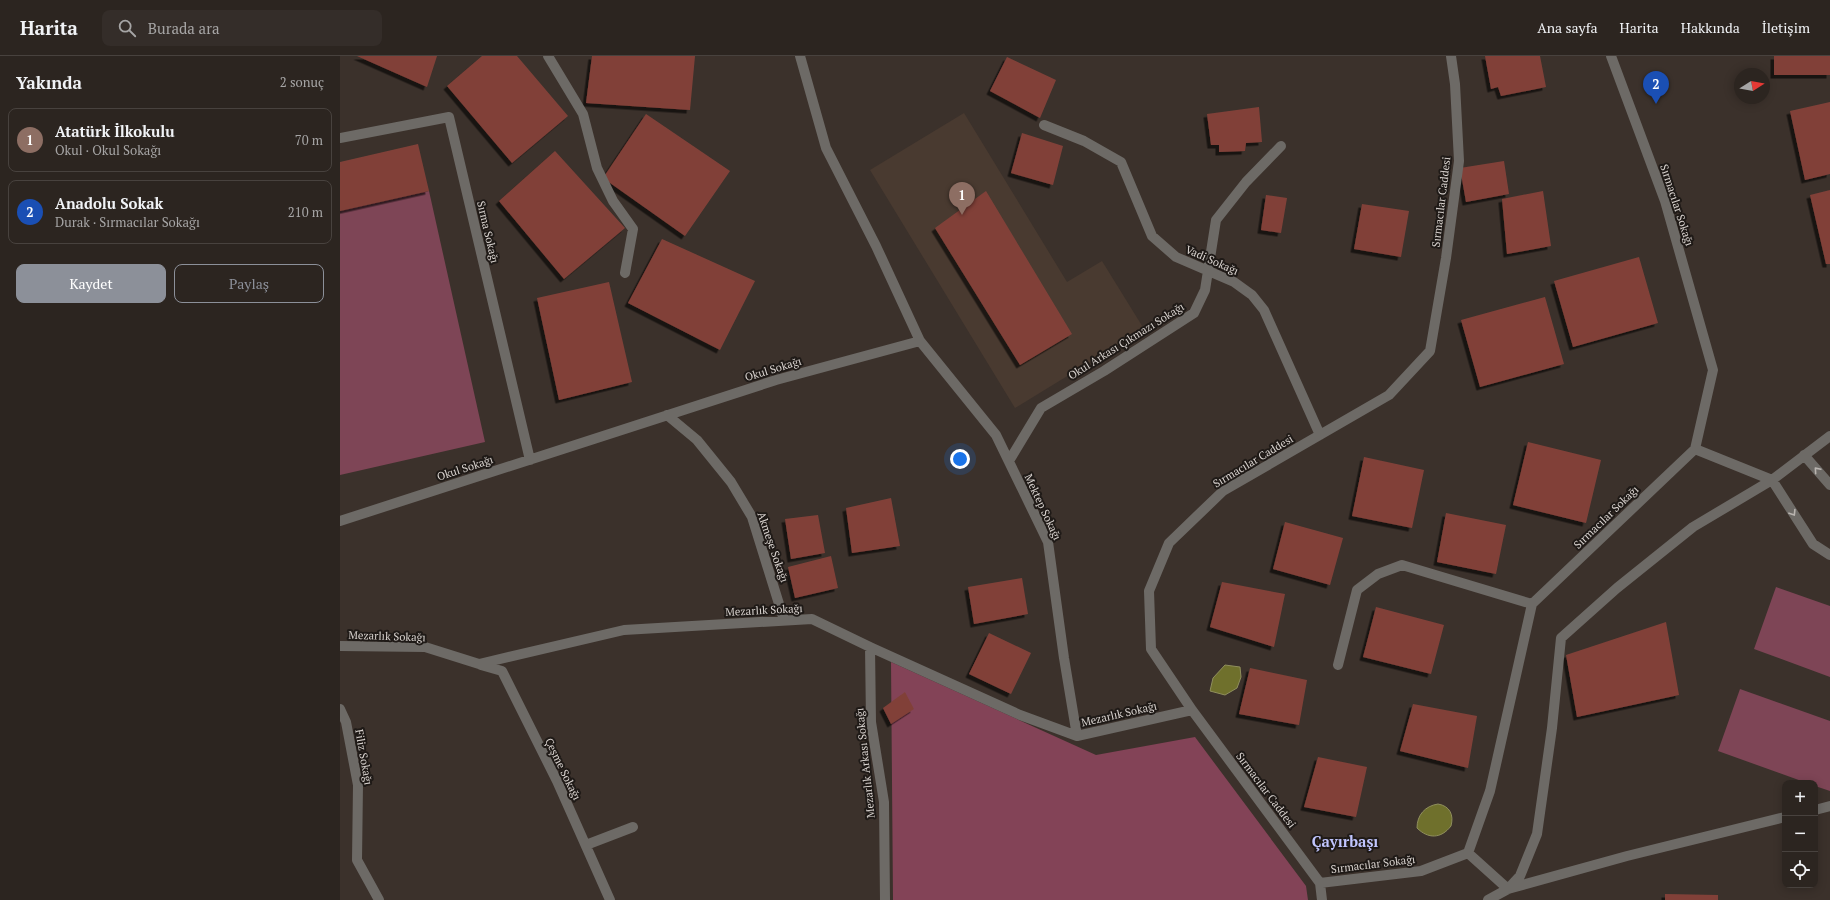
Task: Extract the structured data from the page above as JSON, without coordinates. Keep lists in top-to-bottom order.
{
  "streets": {
    "street": [
      "Sırmacılar Caddesi",
      "Sırmacılar Sokağı",
      "Sırma Sokağı",
      "Vadi Sokağı",
      "Okul Arkası Çıkmazı Sokağı",
      "Okul Sokağı",
      "Mektep Sokağı",
      "Akmeşe Sokağı",
      "Mezarlık Sokağı",
      "Filiz Sokağı",
      "Mezarlık Arkası Sokağı",
      "Çeşme Sokağı"
    ]
  },
  "crossings": [
    ["Sırmacılar Caddesi", "Sırmacılar Sokağı"],
    ["Sırmacılar Caddesi", "Vadi Sokağı"],
    ["Sırmacılar Caddesi", "Mezarlık Sokağı"],
    ["Sırma Sokağı", "Okul Sokağı"],
    ["Vadi Sokağı", "Okul Arkası Çıkmazı Sokağı"],
    ["Okul Arkası Çıkmazı Sokağı", "Mektep Sokağı"],
    ["Okul Sokağı", "Mektep Sokağı"],
    ["Okul Sokağı", "Akmeşe Sokağı"],
    ["Mektep Sokağı", "Mezarlık Sokağı"],
    ["Akmeşe Sokağı", "Mezarlık Sokağı"],
    ["Mezarlık Sokağı", "Mezarlık Arkası Sokağı"],
    ["Mezarlık Sokağı", "Çeşme Sokağı"]
  ],
  "districts": ["Çayırbaşı"],
  "north": "right",
  "page": {
    "header": "Harita",
    "search": "Burada ara",
    "nav": [
      "Ana sayfa",
      "Harita",
      "Hakkında",
      "İletişim"
    ],
    "heading": ["Yakında", "2 sonuç"],
    "pins": ["2", "1"],
    "list": [
      {
        "mark": "1",
        "name": "Atatürk İlkokulu",
        "note": "Okul · Okul Sokağı",
        "value": "70 m"
      },
      {
        "mark": "2",
        "name": "Anadolu Sokak",
        "note": "Durak · Sırmacılar Sokağı",
        "value": "210 m"
      }
    ],
    "buttons": ["Kaydet", "Paylaş"],
    "map_buttons": ["+", "−"]
  }
}
